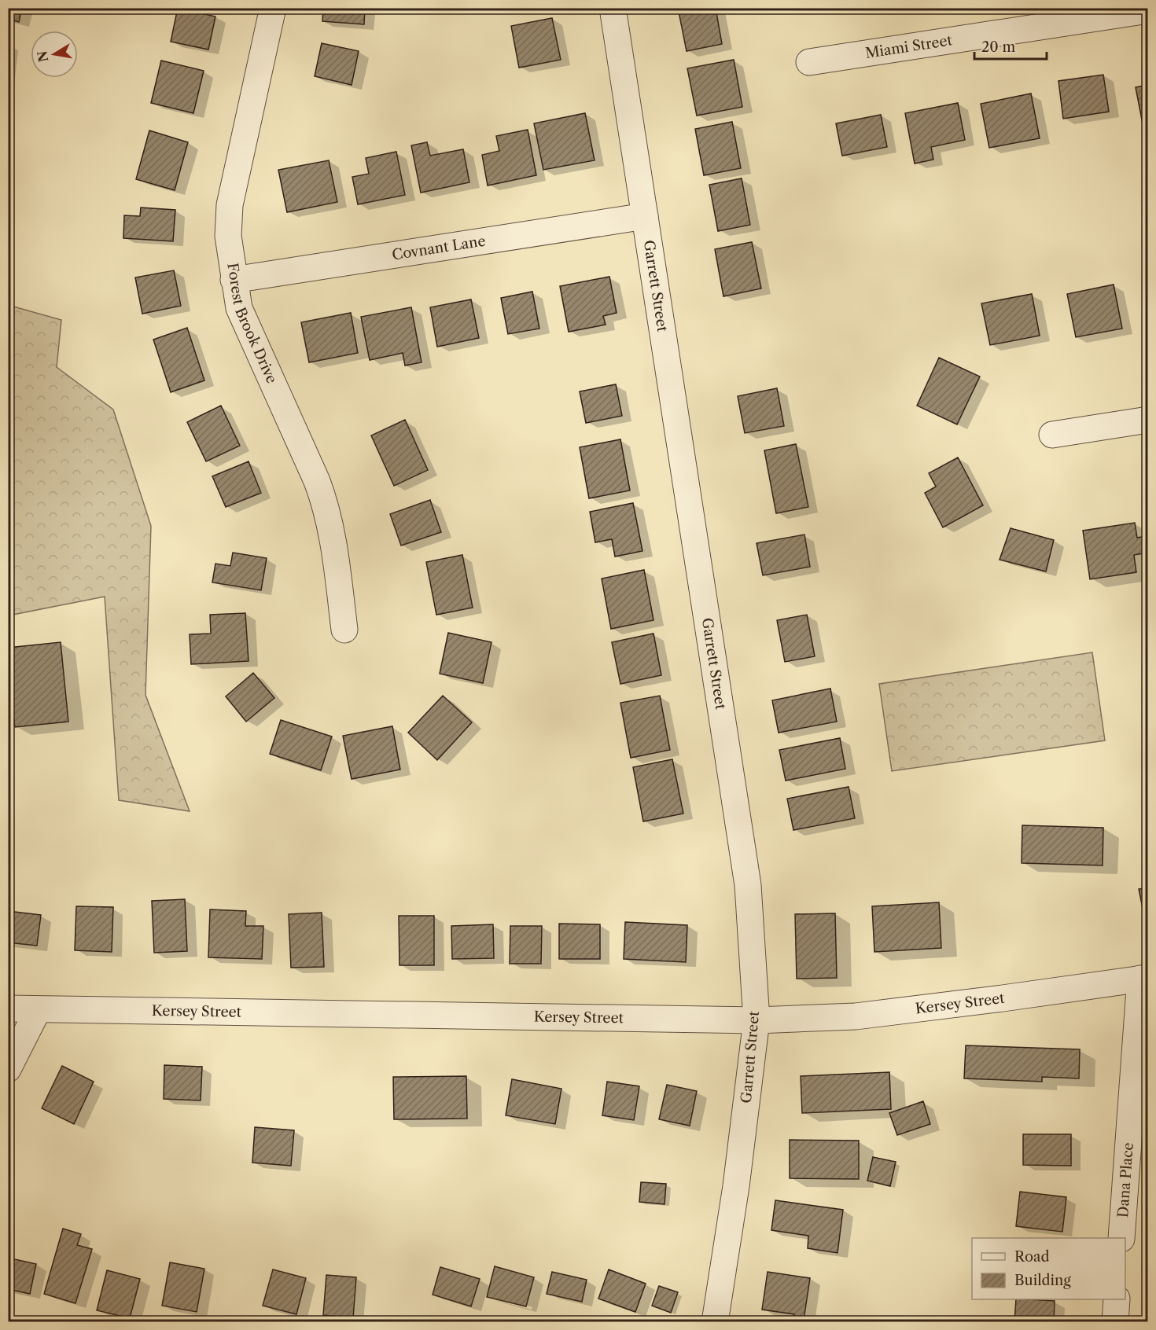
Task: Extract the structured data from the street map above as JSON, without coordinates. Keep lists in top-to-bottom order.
{
  "streets": {
    "street": [
      "Miami Street",
      "Covnant Lane",
      "Garrett Street",
      "Forest Brook Drive",
      "Kersey Street",
      "Dana Place"
    ]
  },
  "crossings": [
    ["Covnant Lane", "Garrett Street"],
    ["Covnant Lane", "Forest Brook Drive"],
    ["Garrett Street", "Kersey Street"],
    ["Kersey Street", "Dana Place"]
  ],
  "legend": ["Road", "Building"],
  "scale_bar": "20 m",
  "north": "left"
}
